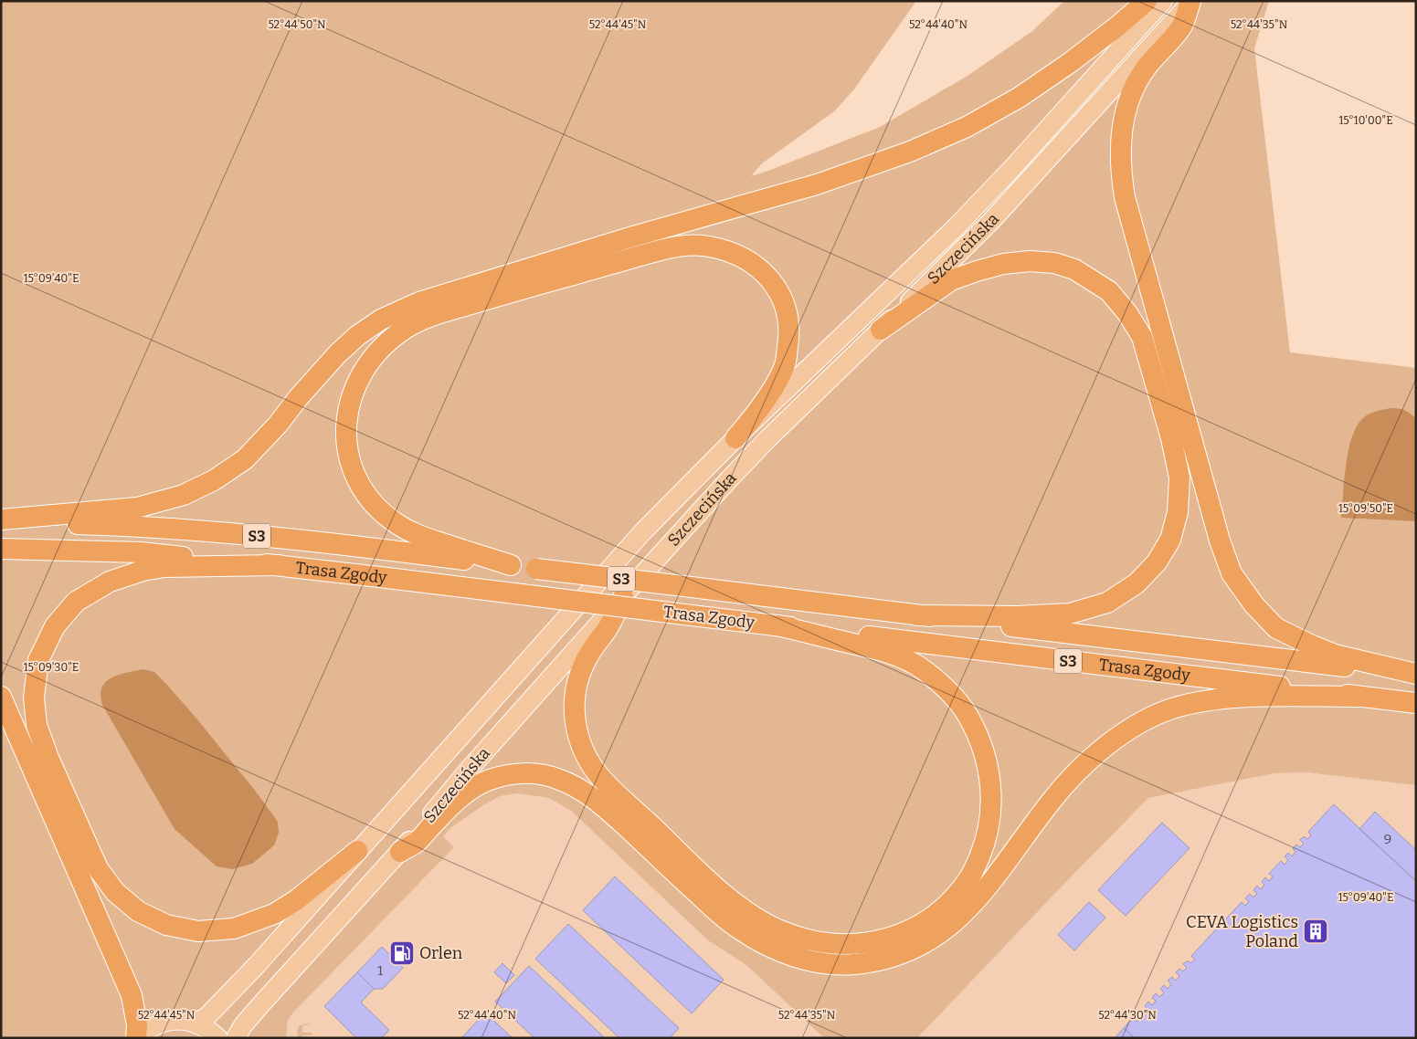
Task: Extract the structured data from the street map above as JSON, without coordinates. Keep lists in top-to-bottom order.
{
  "streets": {
    "highway": ["S3", "Trasa Zgody"],
    "main road": ["Szczecińska"]
  },
  "places": {
    "building": ["CEVA Logistics Poland"],
    "fuel station": ["Orlen"]
  },
  "house_numbers": ["9", "1"],
  "coordinates": [
    "52°44'50\"N",
    "52°44'45\"N",
    "52°44'40\"N",
    "52°44'35\"N",
    "15°10'00\"E",
    "15°09'40\"E",
    "15°09'50\"E",
    "15°09'30\"E",
    "52°44'30\"N"
  ]
}
